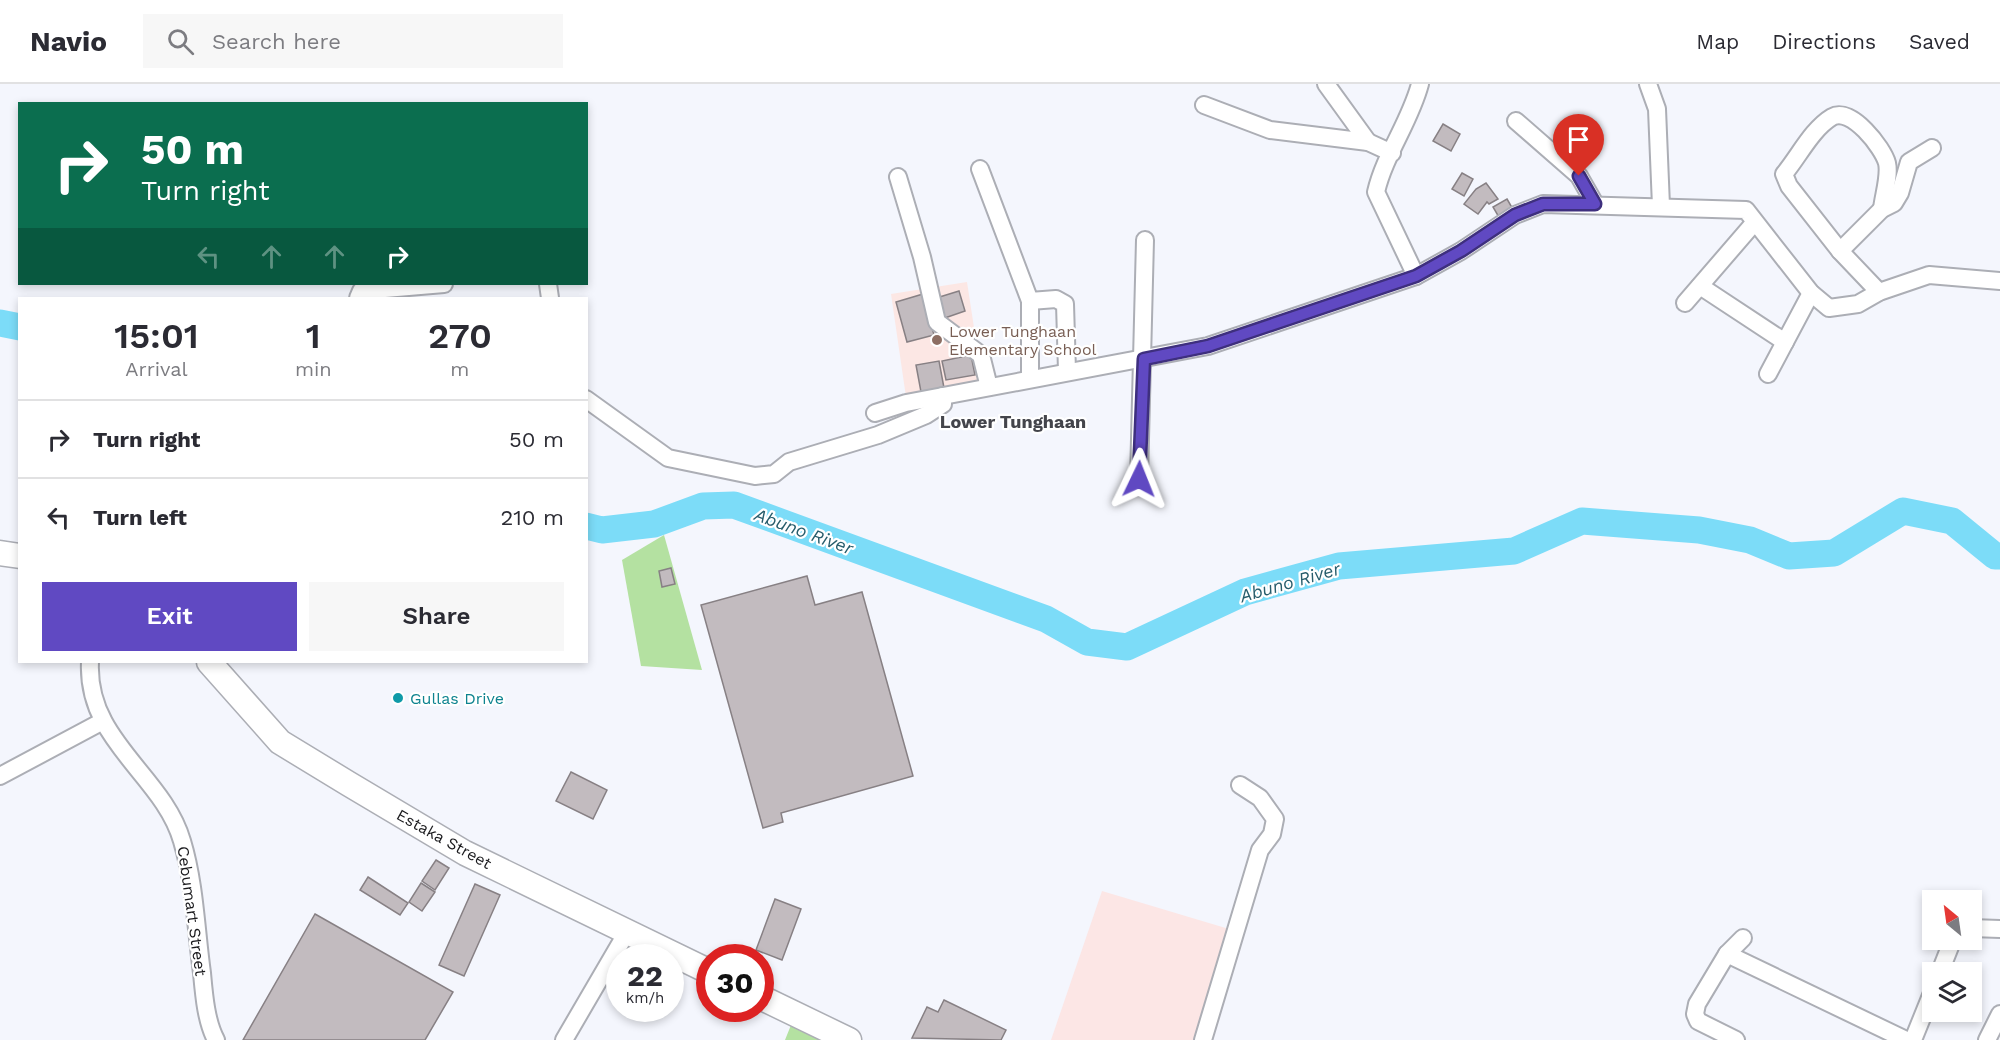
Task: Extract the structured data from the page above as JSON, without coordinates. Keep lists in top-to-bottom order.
{
  "streets": {
    "street": ["Estaka Street", "Cebumart Street"]
  },
  "districts": ["Lower Tunghaan"],
  "water": ["Abuno River"],
  "places": ["Lower Tunghaan Elementary School", "Gullas Drive"],
  "north": "top left",
  "page": {
    "header": "Navio",
    "search": "Search here",
    "nav": ["Map", "Directions", "Saved"],
    "turn": ["50 m", "Turn right"],
    "eta": [
      "15:01",
      "Arrival",
      "1",
      "min",
      "270",
      "m"
    ],
    "list": [
      {
        "name": "Turn right",
        "value": "50 m"
      },
      {
        "name": "Turn left",
        "value": "210 m"
      }
    ],
    "buttons": ["Exit", "Share"],
    "speed": "22 km/h",
    "limit": "30"
  }
}
